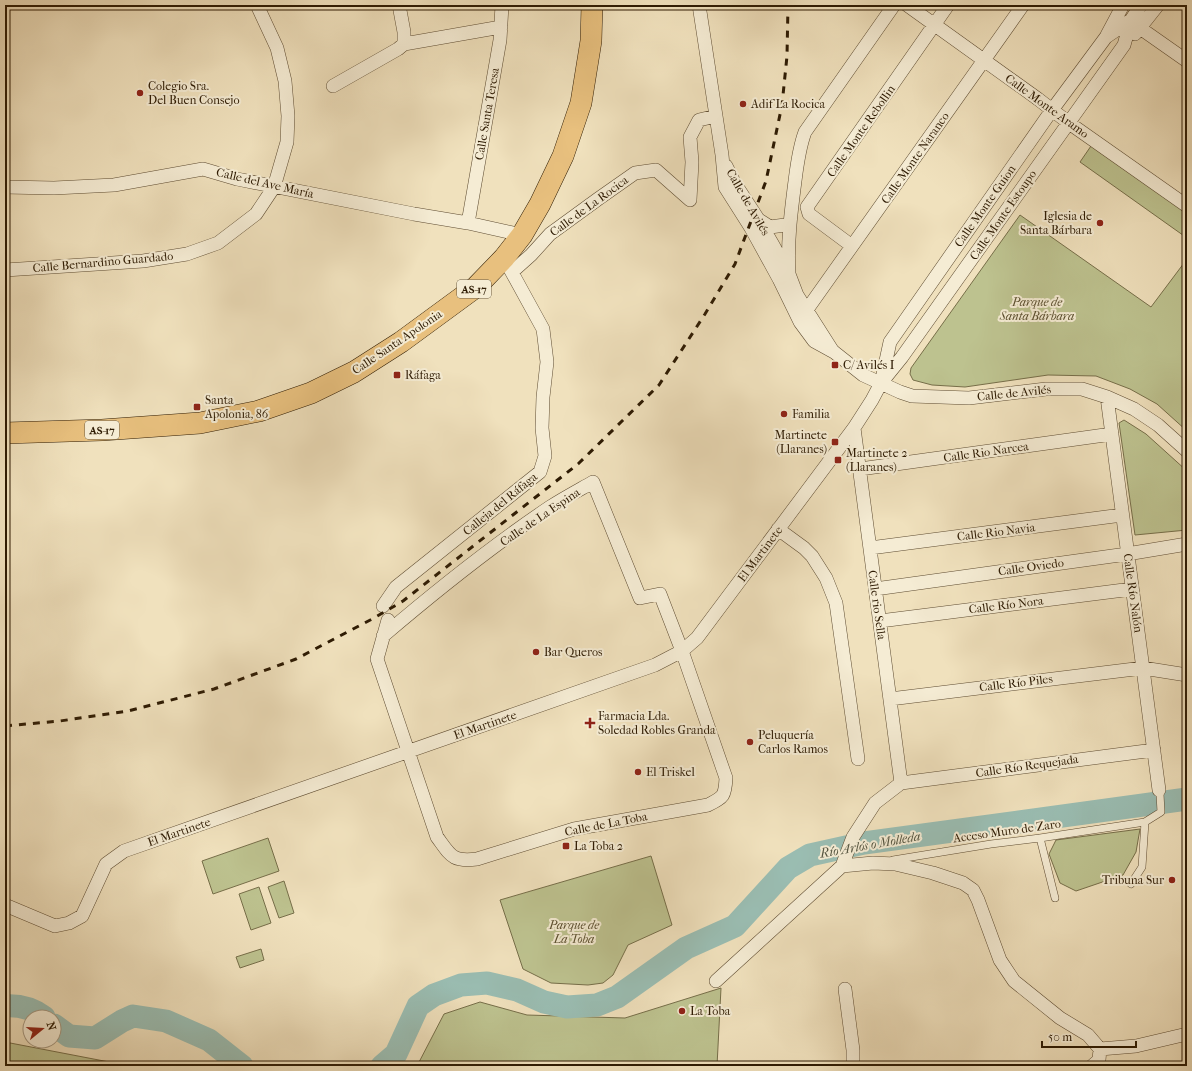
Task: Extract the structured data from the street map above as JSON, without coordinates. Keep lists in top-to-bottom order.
{
  "streets": {
    "main road": ["AS-17", "Calle Santa Apolonia"],
    "street": [
      "Calle Monte Aramo",
      "Calle Santa Teresa",
      "Calle Monte Rebollin",
      "Calle Monte Naranco",
      "Calle del Ave María",
      "Calle de Avilés",
      "Calle de La Rocica",
      "Calle Monte Guion",
      "Calle Monte Estoupo",
      "Calle Bernardino Guardado",
      "Calle Rio Narcea",
      "Calleja del Ráfaga",
      "Calle de La Espina",
      "Calle Rio Navia",
      "El Martinete",
      "Calle Oviedo",
      "Calle Río Nalón",
      "Calle rio Sella",
      "Calle Río Nora",
      "Calle Río Piles",
      "Calle Río Requejada",
      "Calle de La Toba"
    ],
    "lane": ["Acceso Muro de Zaro"]
  },
  "crossings": [
    ["Calle Monte Aramo", "Calle Monte Rebollin"],
    ["Calle Monte Aramo", "Calle Monte Naranco"],
    ["Calle Monte Aramo", "Calle Monte Guion"],
    ["Calle Monte Aramo", "Calle Monte Estoupo"],
    ["Calle Santa Teresa", "Calle del Ave María"],
    ["Calle Monte Rebollin", "Calle Monte Naranco"],
    ["Calle Monte Naranco", "Calle de Avilés"],
    ["Calle del Ave María", "Calle Bernardino Guardado"],
    ["Calle del Ave María", "Calle Santa Apolonia"],
    ["Calle de Avilés", "Calle de La Rocica"],
    ["Calle de Avilés", "Calle Monte Guion"],
    ["Calle de Avilés", "Calle Monte Estoupo"],
    ["Calle de Avilés", "El Martinete"],
    ["Calle de Avilés", "Calle Río Nalón"],
    ["Calle de La Rocica", "Calle Santa Apolonia"],
    ["Calle de La Rocica", "Calleja del Ráfaga"],
    ["Calle Monte Guion", "Calle Monte Estoupo"],
    ["Calle Monte Guion", "El Martinete"],
    ["Calle Monte Estoupo", "El Martinete"],
    ["Calle Santa Apolonia", "Calleja del Ráfaga"],
    ["Calle Rio Narcea", "Calle Río Nalón"],
    ["Calle Rio Narcea", "Calle rio Sella"],
    ["Calle de La Espina", "El Martinete"],
    ["Calle de La Espina", "Calle de La Toba"],
    ["Calle Rio Navia", "Calle Río Nalón"],
    ["Calle Rio Navia", "Calle rio Sella"],
    ["El Martinete", "Calle rio Sella"],
    ["El Martinete", "Calle de La Toba"],
    ["Calle Oviedo", "Calle Río Nalón"],
    ["Calle Oviedo", "Calle rio Sella"],
    ["Calle Río Nalón", "Calle Río Nora"],
    ["Calle Río Nalón", "Calle Río Piles"],
    ["Calle Río Nalón", "Calle Río Requejada"],
    ["Calle rio Sella", "Calle Río Nora"],
    ["Calle rio Sella", "Calle Río Piles"],
    ["Calle rio Sella", "Calle Río Requejada"]
  ],
  "water": ["Río Arlós o Molleda"],
  "parks": ["Parque de Santa Bárbara", "Parque de La Toba"],
  "places": {
    "other": [
      "Colegio Sra. Del Buen Consejo",
      "Adif La Rocica",
      "Iglesia de Santa Bárbara",
      "Familia",
      "Bar Queros",
      "Peluquería Carlos Ramos",
      "El Triskel",
      "Tribuna Sur",
      "La Toba"
    ],
    "transit": [
      "C/ Avilés I",
      "Ráfaga",
      "Santa Apolonia, 86",
      "Martinete (Llaranes)",
      "Martinete 2 (Llaranes)",
      "La Toba 2"
    ],
    "health": ["Farmacia Lda. Soledad Robles Granda"]
  },
  "scale_bar": "50 m",
  "north": "right"
}
